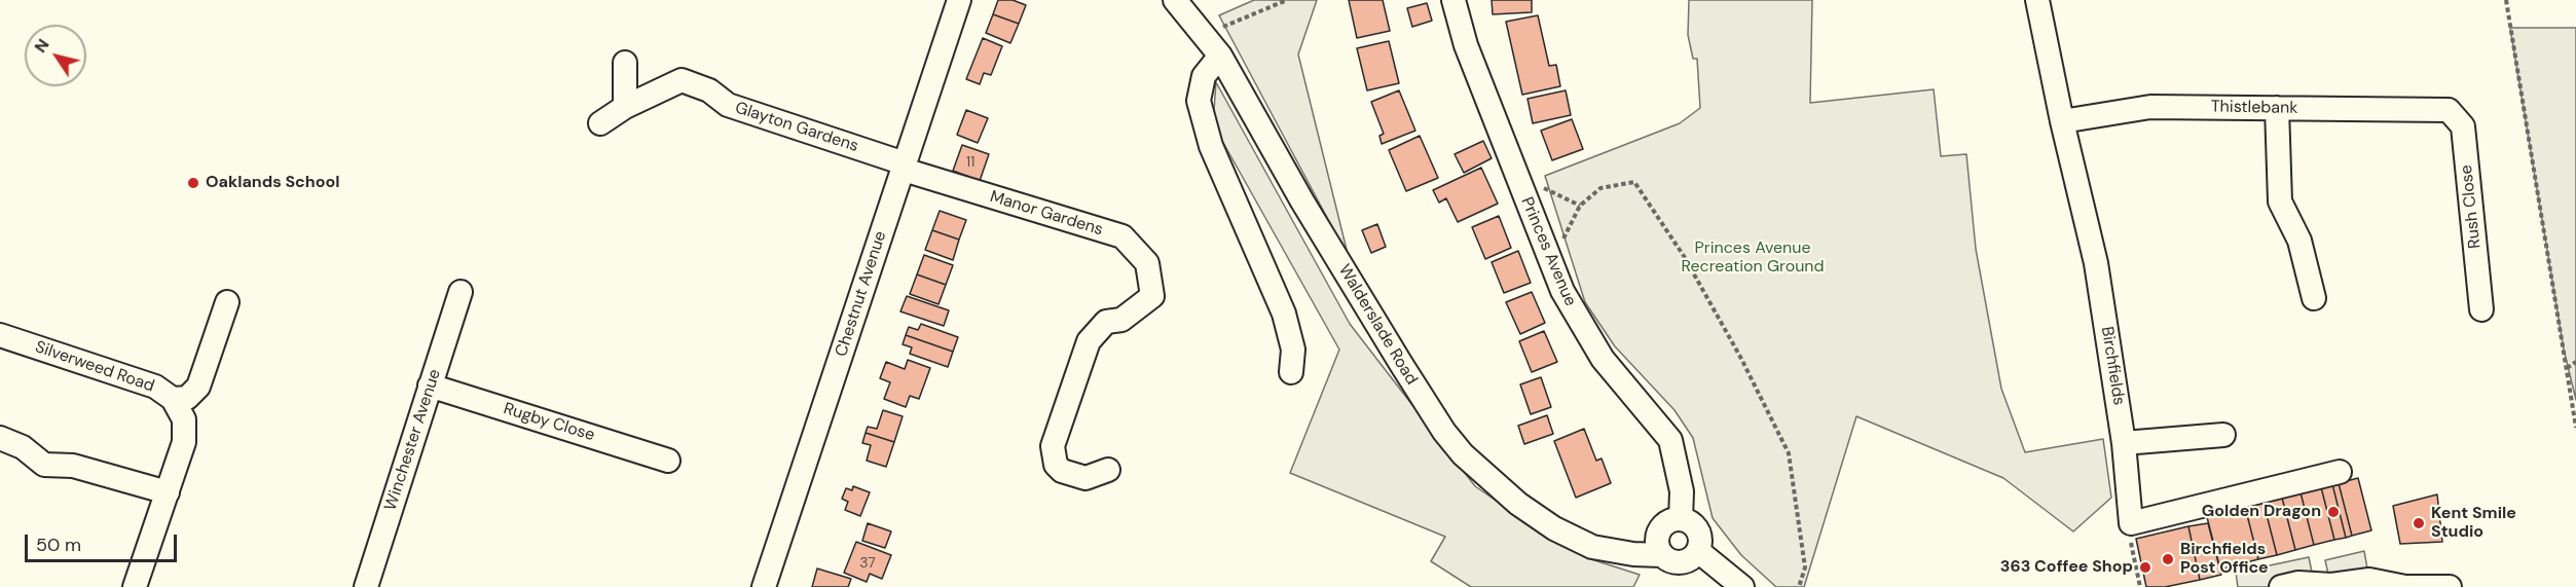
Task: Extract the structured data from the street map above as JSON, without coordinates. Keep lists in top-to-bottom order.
{
  "streets": {
    "street": [
      "Thistlebank",
      "Glayton Gardens",
      "Rush Close",
      "Manor Gardens",
      "Princes Avenue",
      "Chestnut Avenue",
      "Walderslade Road",
      "Birchfields",
      "Silverweed Road",
      "Rugby Close",
      "Winchester Avenue"
    ]
  },
  "crossings": [
    ["Thistlebank", "Rush Close"],
    ["Thistlebank", "Birchfields"],
    ["Glayton Gardens", "Manor Gardens"],
    ["Glayton Gardens", "Chestnut Avenue"],
    ["Manor Gardens", "Chestnut Avenue"],
    ["Princes Avenue", "Walderslade Road"],
    ["Rugby Close", "Winchester Avenue"]
  ],
  "parks": ["Princes Avenue Recreation Ground"],
  "places": [
    "Oaklands School",
    "Golden Dragon",
    "Kent Smile Studio",
    "Birchfields Post Office",
    "363 Coffee Shop"
  ],
  "house_numbers": ["11", "37"],
  "scale_bar": "50 m",
  "north": "top left"
}
